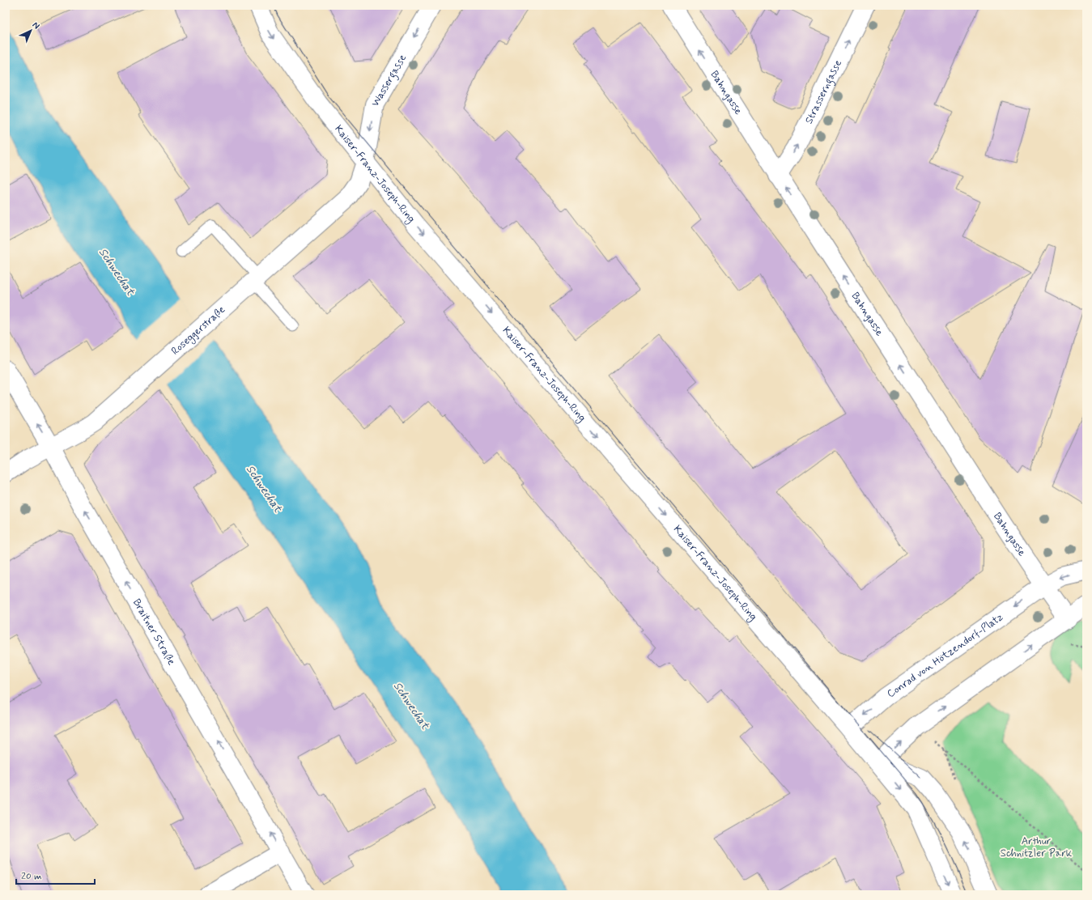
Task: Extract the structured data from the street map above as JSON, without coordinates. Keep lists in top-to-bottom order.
{
  "streets": {
    "street": [
      "Wassergasse",
      "Strasserngasse",
      "Bahngasse",
      "Kaiser-Franz-Joseph-Ring",
      "Roseggerstraße",
      "Braitner Straße",
      "Conrad von Hötzendorf-Platz"
    ]
  },
  "crossings": [
    ["Wassergasse", "Kaiser-Franz-Joseph-Ring"],
    ["Wassergasse", "Roseggerstraße"],
    ["Strasserngasse", "Bahngasse"],
    ["Bahngasse", "Conrad von Hötzendorf-Platz"],
    ["Kaiser-Franz-Joseph-Ring", "Roseggerstraße"],
    ["Kaiser-Franz-Joseph-Ring", "Conrad von Hötzendorf-Platz"],
    ["Roseggerstraße", "Braitner Straße"]
  ],
  "one_way": [
    "Wassergasse",
    "Strasserngasse",
    "Bahngasse",
    "Kaiser-Franz-Joseph-Ring",
    "Braitner Straße"
  ],
  "water": ["Schwechat"],
  "parks": ["Arthur Schnitzler Park"],
  "scale_bar": "20 m",
  "north": "top right"
}
